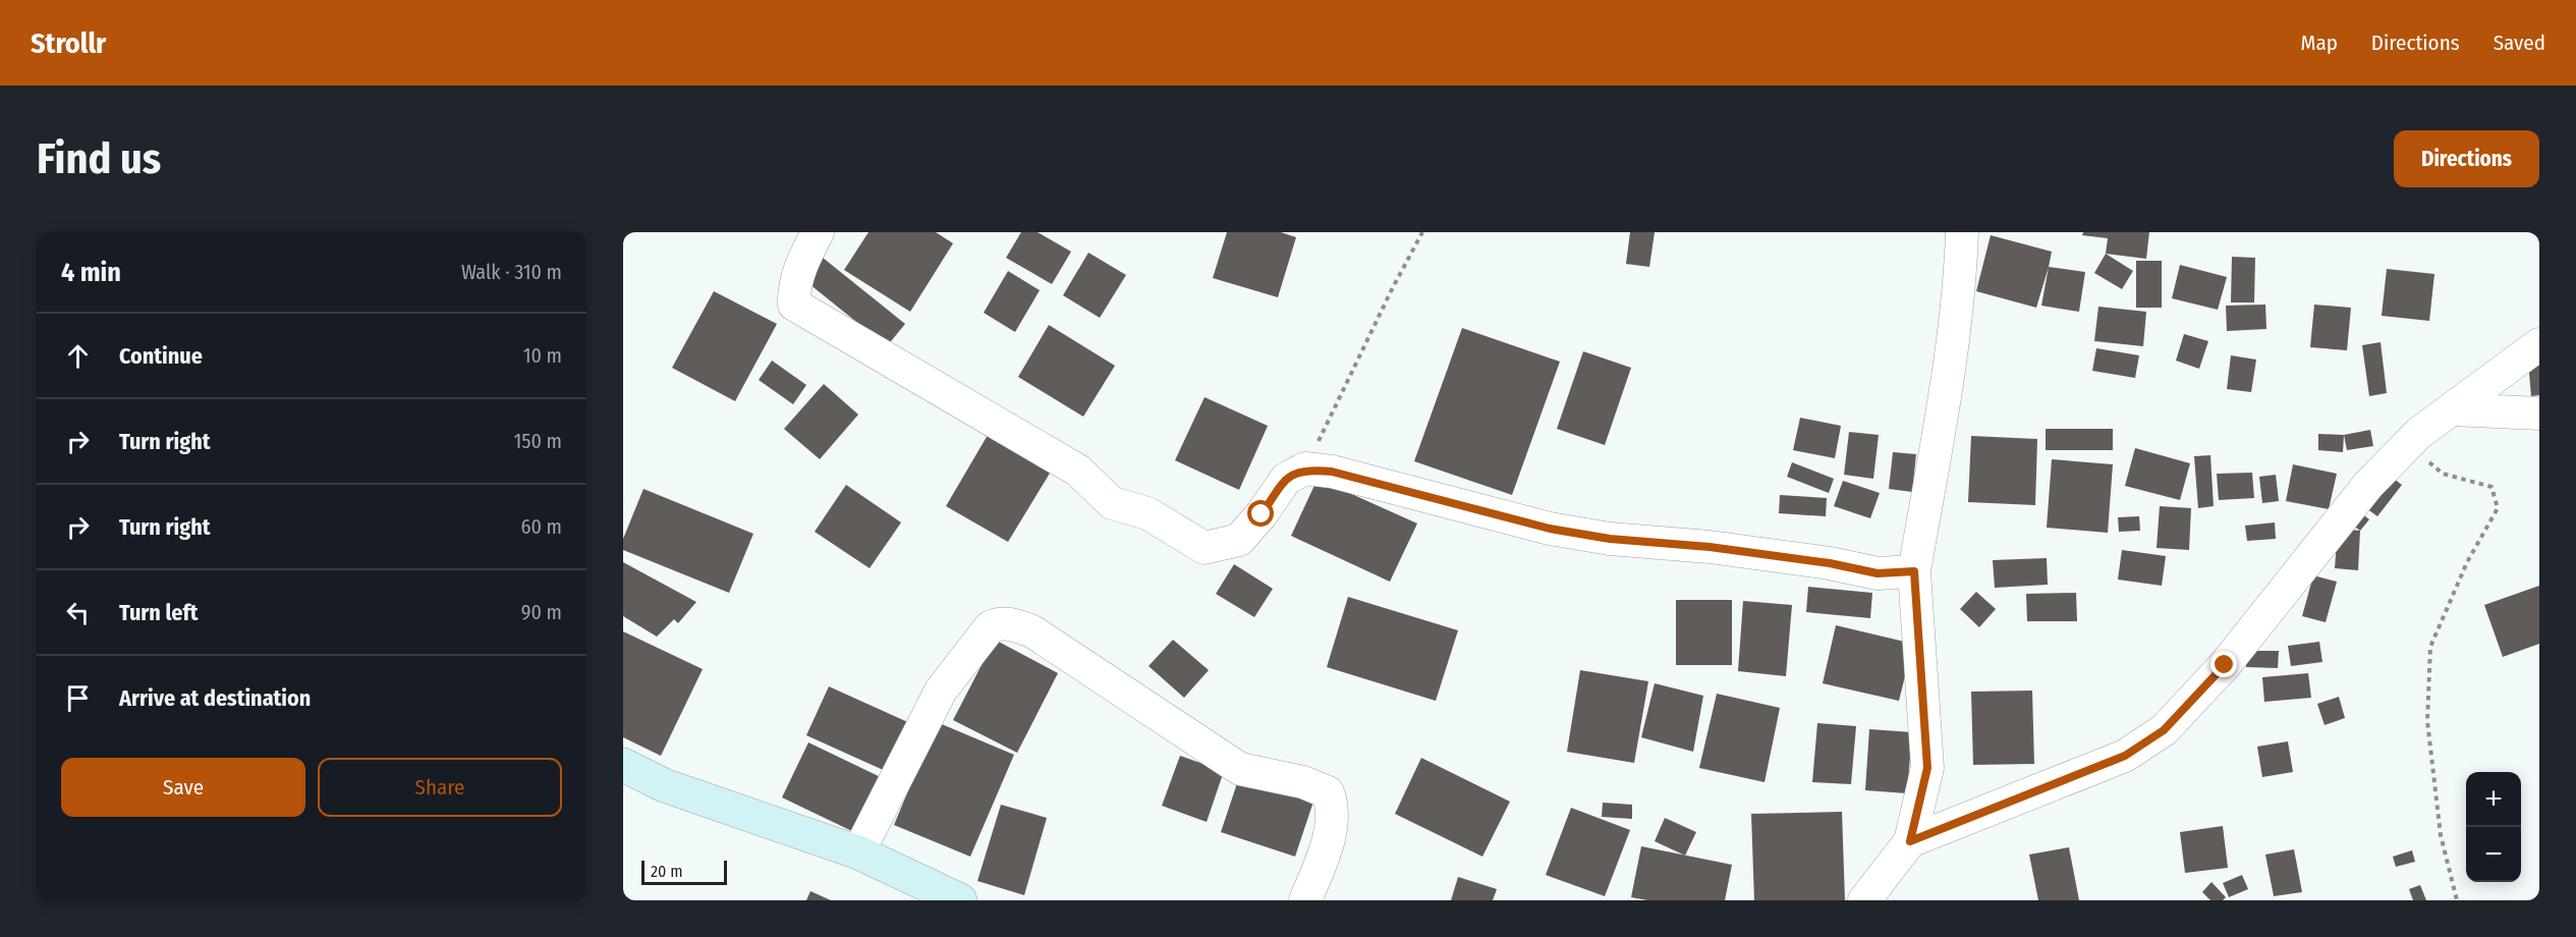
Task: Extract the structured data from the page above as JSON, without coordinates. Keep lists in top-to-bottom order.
{
  "scale_bar": "20 m",
  "page": {
    "header": "Strollr",
    "nav": ["Map", "Directions", "Saved"],
    "buttons": [
      "Directions",
      ["Save", "Share"]
    ],
    "title": "Find us",
    "heading": ["4 min", "Walk · 310 m"],
    "list": [
      ["Continue", "10 m"],
      ["Turn right", "150 m"],
      ["Turn right", "60 m"],
      ["Turn left", "90 m"],
      "Arrive at destination"
    ],
    "map_buttons": ["+", "−"],
    "scale": "20 m"
  }
}
